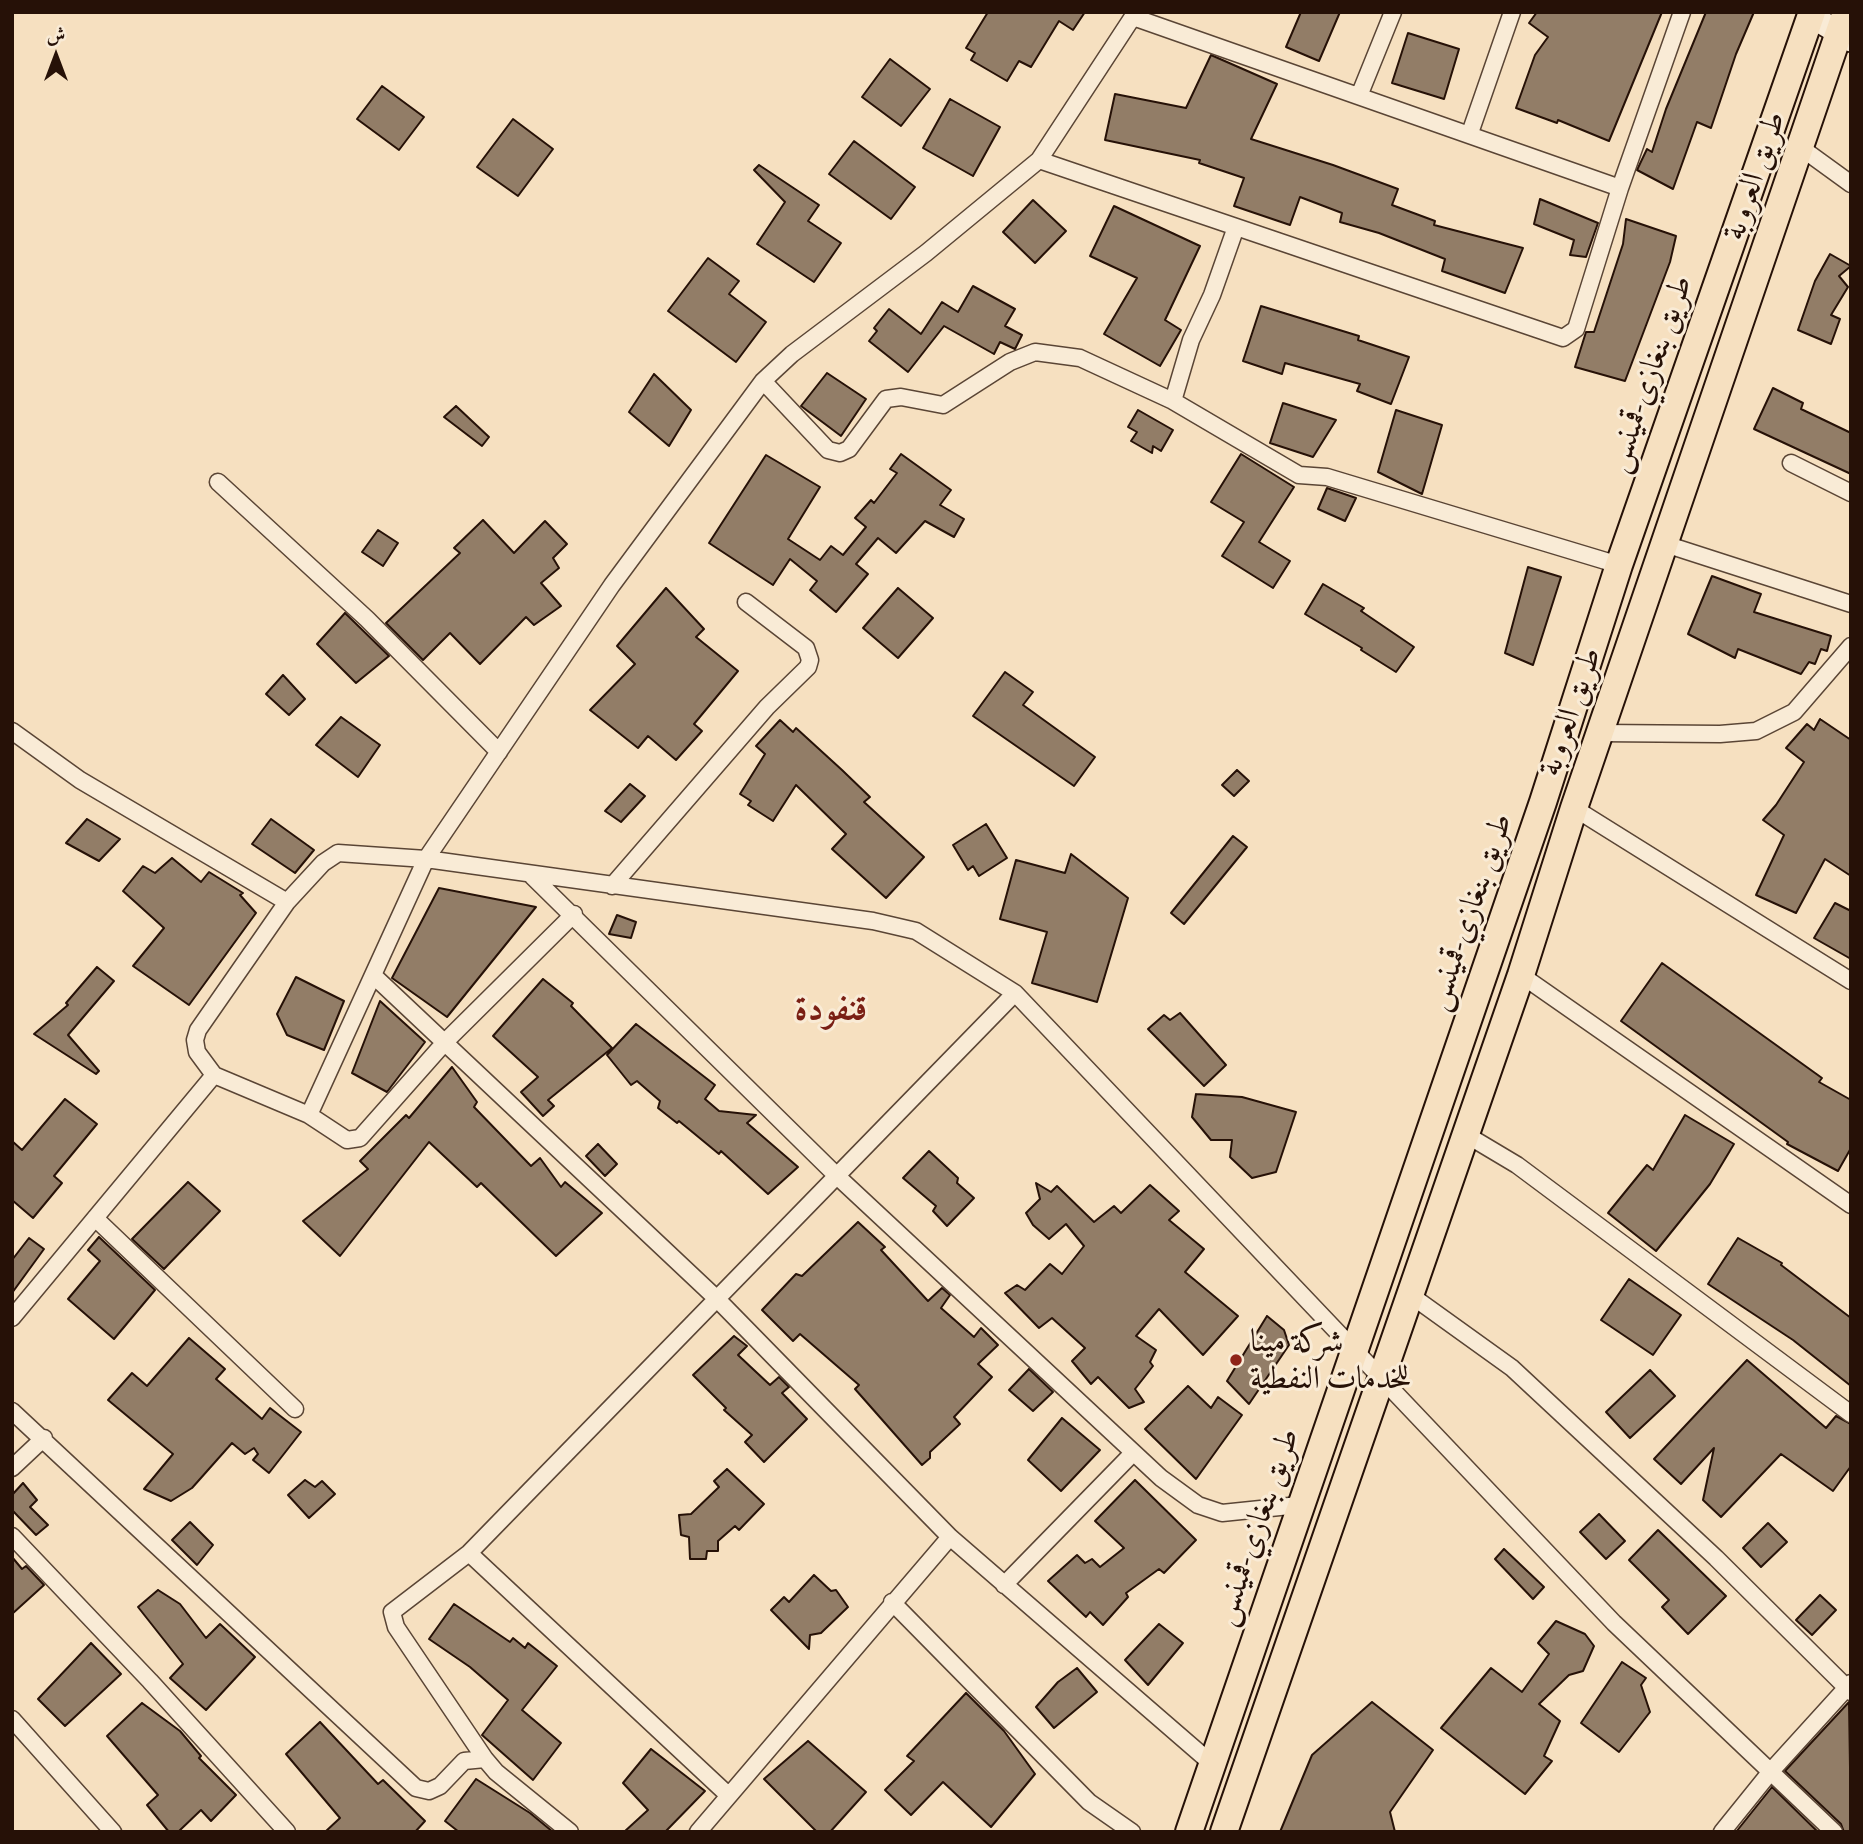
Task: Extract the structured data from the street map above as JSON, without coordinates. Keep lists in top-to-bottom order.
{
  "streets": {
    "main road": ["طريق العروبة", "طريق بنغازي-قمينس"]
  },
  "districts": ["قنفودة"],
  "places": ["شركة مينا للخدمات النفطية"],
  "north": "top"
}
